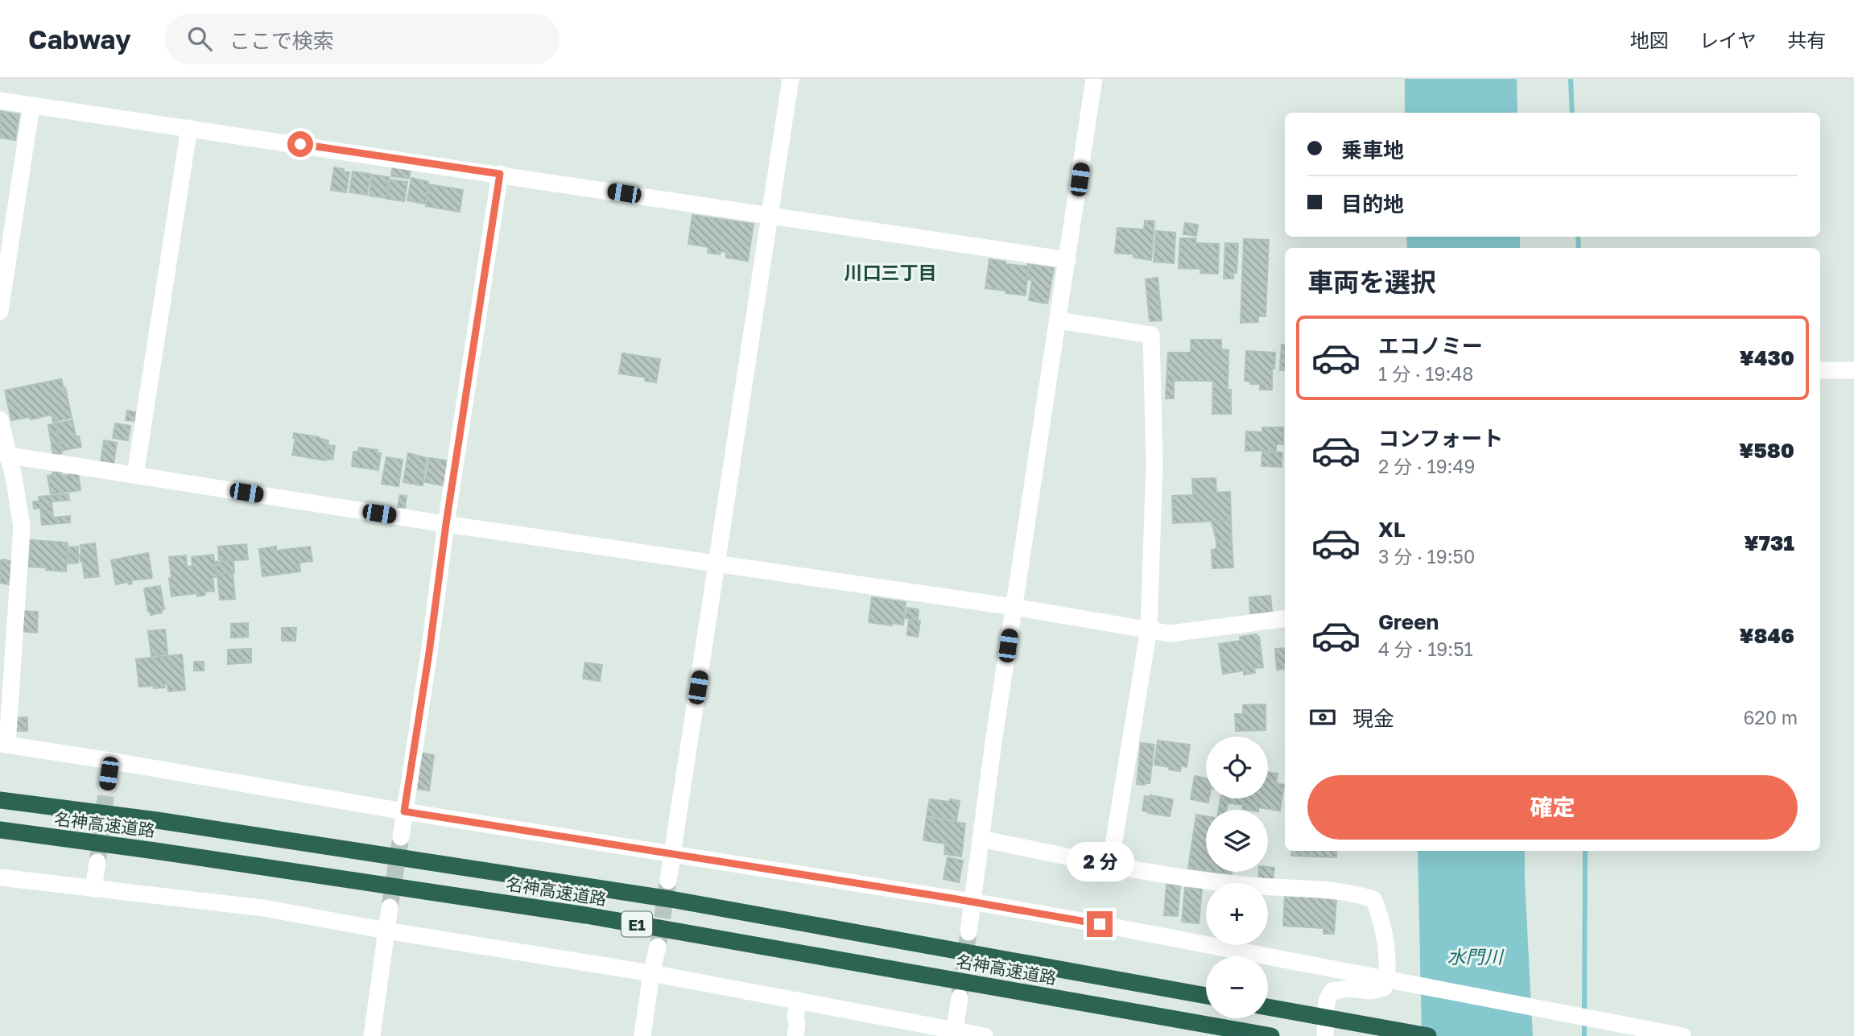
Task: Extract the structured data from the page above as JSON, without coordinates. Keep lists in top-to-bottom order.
{
  "streets": {
    "highway": ["名神高速道路", "E1"]
  },
  "districts": ["川口三丁目"],
  "water": ["水門川"],
  "page": {
    "header": "Cabway",
    "search": "ここで検索",
    "nav": ["地図", "レイヤ", "共有"],
    "banner": ["乗車地", "目的地"],
    "heading": "車両を選択",
    "list": [
      {
        "name": "エコノミー",
        "note": "1 分 · 19:48",
        "value": "¥430"
      },
      {
        "name": "コンフォート",
        "note": "2 分 · 19:49",
        "value": "¥580"
      },
      {
        "name": "XL",
        "note": "3 分 · 19:50",
        "value": "¥731"
      },
      {
        "name": "Green",
        "note": "4 分 · 19:51",
        "value": "¥846"
      }
    ],
    "pay": ["現金", "620 m"],
    "map_buttons": ["+", "−"],
    "buttons": "確定",
    "bubble": "2 分"
  }
}
